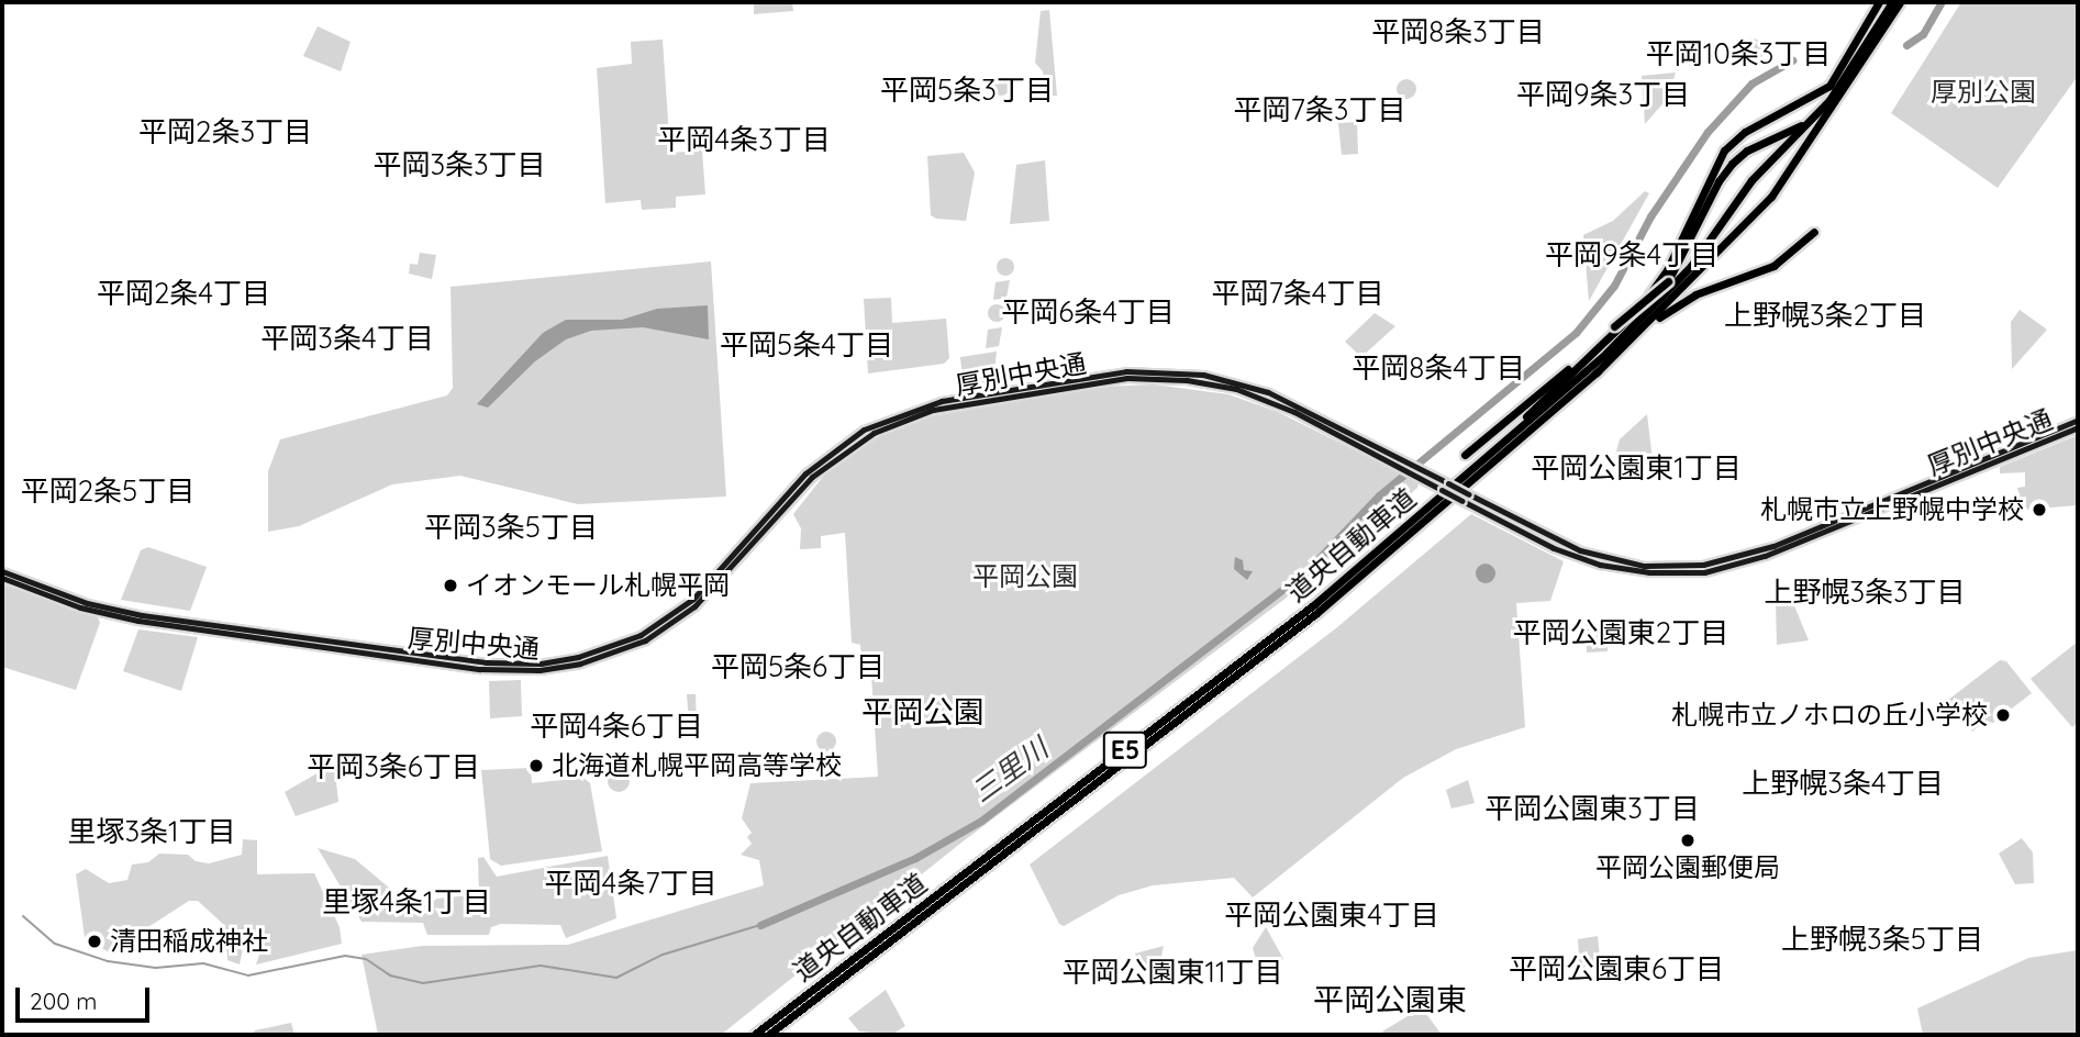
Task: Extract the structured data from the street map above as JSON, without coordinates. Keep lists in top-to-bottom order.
{
  "streets": {
    "highway": ["道央自動車道", "E5"],
    "main road": ["厚別中央通"]
  },
  "districts": [
    "平岡8条3丁目",
    "平岡10条3丁目",
    "平岡5条3丁目",
    "平岡9条3丁目",
    "平岡7条3丁目",
    "平岡2条3丁目",
    "平岡4条3丁目",
    "平岡3条3丁目",
    "平岡9条4丁目",
    "平岡2条4丁目",
    "平岡7条4丁目",
    "平岡6条4丁目",
    "上野幌3条2丁目",
    "平岡3条4丁目",
    "平岡5条4丁目",
    "平岡8条4丁目",
    "平岡公園東1丁目",
    "平岡2条5丁目",
    "平岡3条5丁目",
    "上野幌3条3丁目",
    "平岡公園東2丁目",
    "平岡5条6丁目",
    "平岡公園",
    "平岡4条6丁目",
    "平岡3条6丁目",
    "上野幌3条4丁目",
    "平岡公園東3丁目",
    "里塚3条1丁目",
    "平岡4条7丁目",
    "里塚4条1丁目",
    "平岡公園東4丁目",
    "上野幌3条5丁目",
    "平岡公園東6丁目",
    "平岡公園東11丁目",
    "平岡公園東"
  ],
  "water": ["三里川"],
  "parks": ["厚別公園", "平岡公園"],
  "places": [
    "札幌市立上野幌中学校",
    "イオンモール札幌平岡",
    "札幌市立ノホロの丘小学校",
    "北海道札幌平岡高等学校",
    "平岡公園郵便局",
    "清田稲成神社"
  ],
  "scale_bar": "200 m"
}
